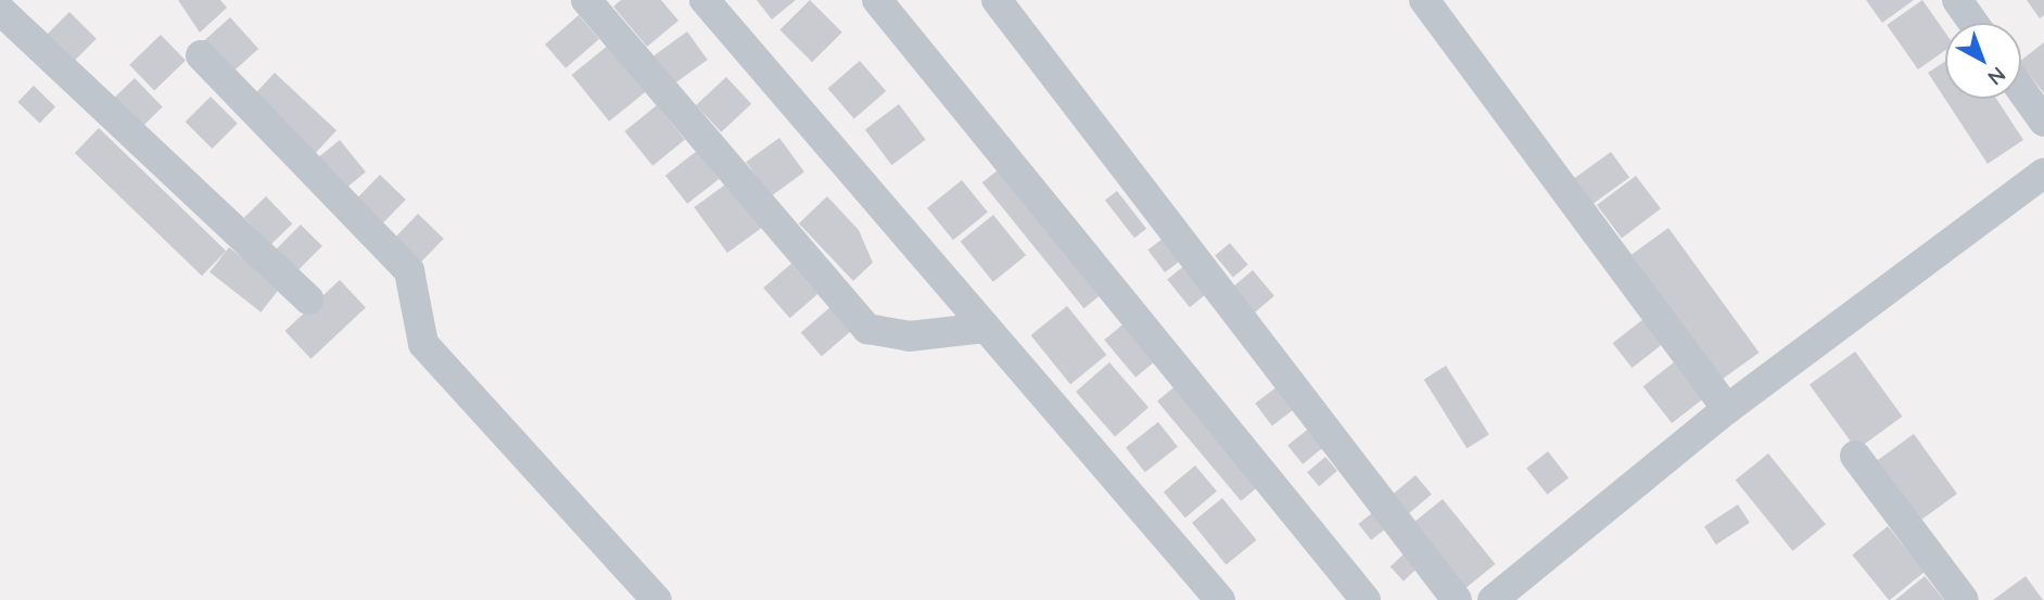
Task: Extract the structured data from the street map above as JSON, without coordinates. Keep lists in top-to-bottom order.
{
  "north": "bottom right"
}
